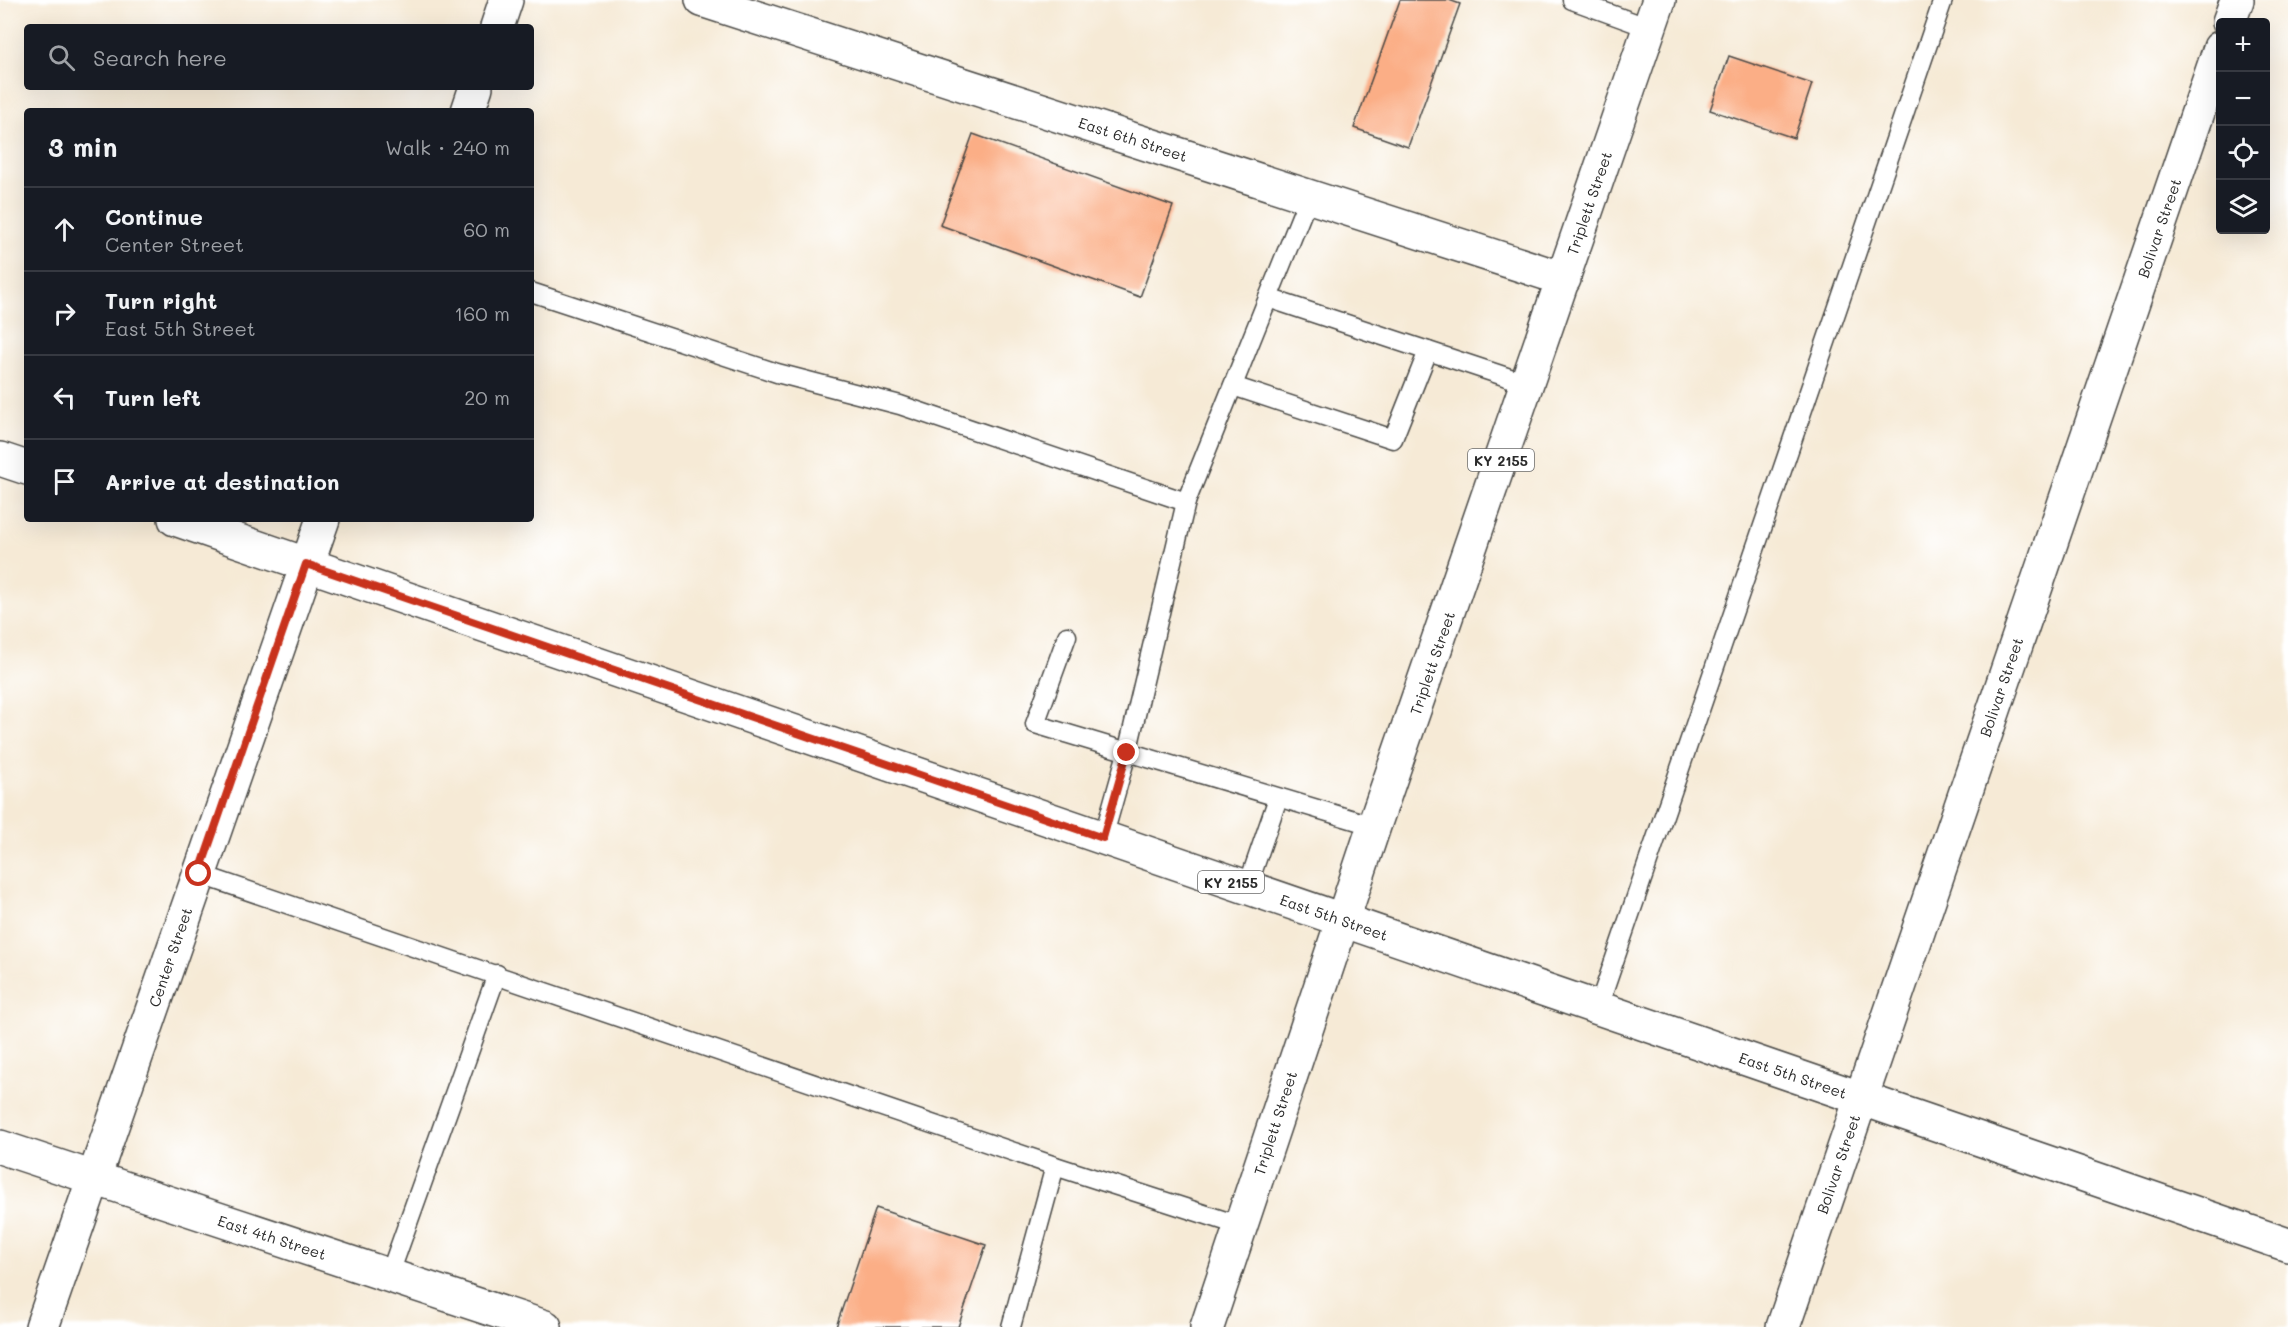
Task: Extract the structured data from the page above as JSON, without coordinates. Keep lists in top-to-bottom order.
{
  "streets": {
    "main road": [
      "East 6th Street",
      "Triplett Street",
      "Bolivar Street",
      "KY 2155",
      "East 5th Street",
      "Center Street",
      "East 4th Street"
    ]
  },
  "crossings": [
    ["East 6th Street", "Triplett Street"],
    ["Triplett Street", "East 5th Street"],
    ["Bolivar Street", "East 5th Street"],
    ["East 5th Street", "Center Street"],
    ["Center Street", "East 4th Street"]
  ],
  "page": {
    "map_buttons": ["+", "−"],
    "search": "Search here",
    "heading": ["3 min", "Walk · 240 m"],
    "list": [
      ["Continue", "Center Street", "60 m"],
      ["Turn right", "East 5th Street", "160 m"],
      ["Turn left", "20 m"],
      "Arrive at destination"
    ]
  }
}
